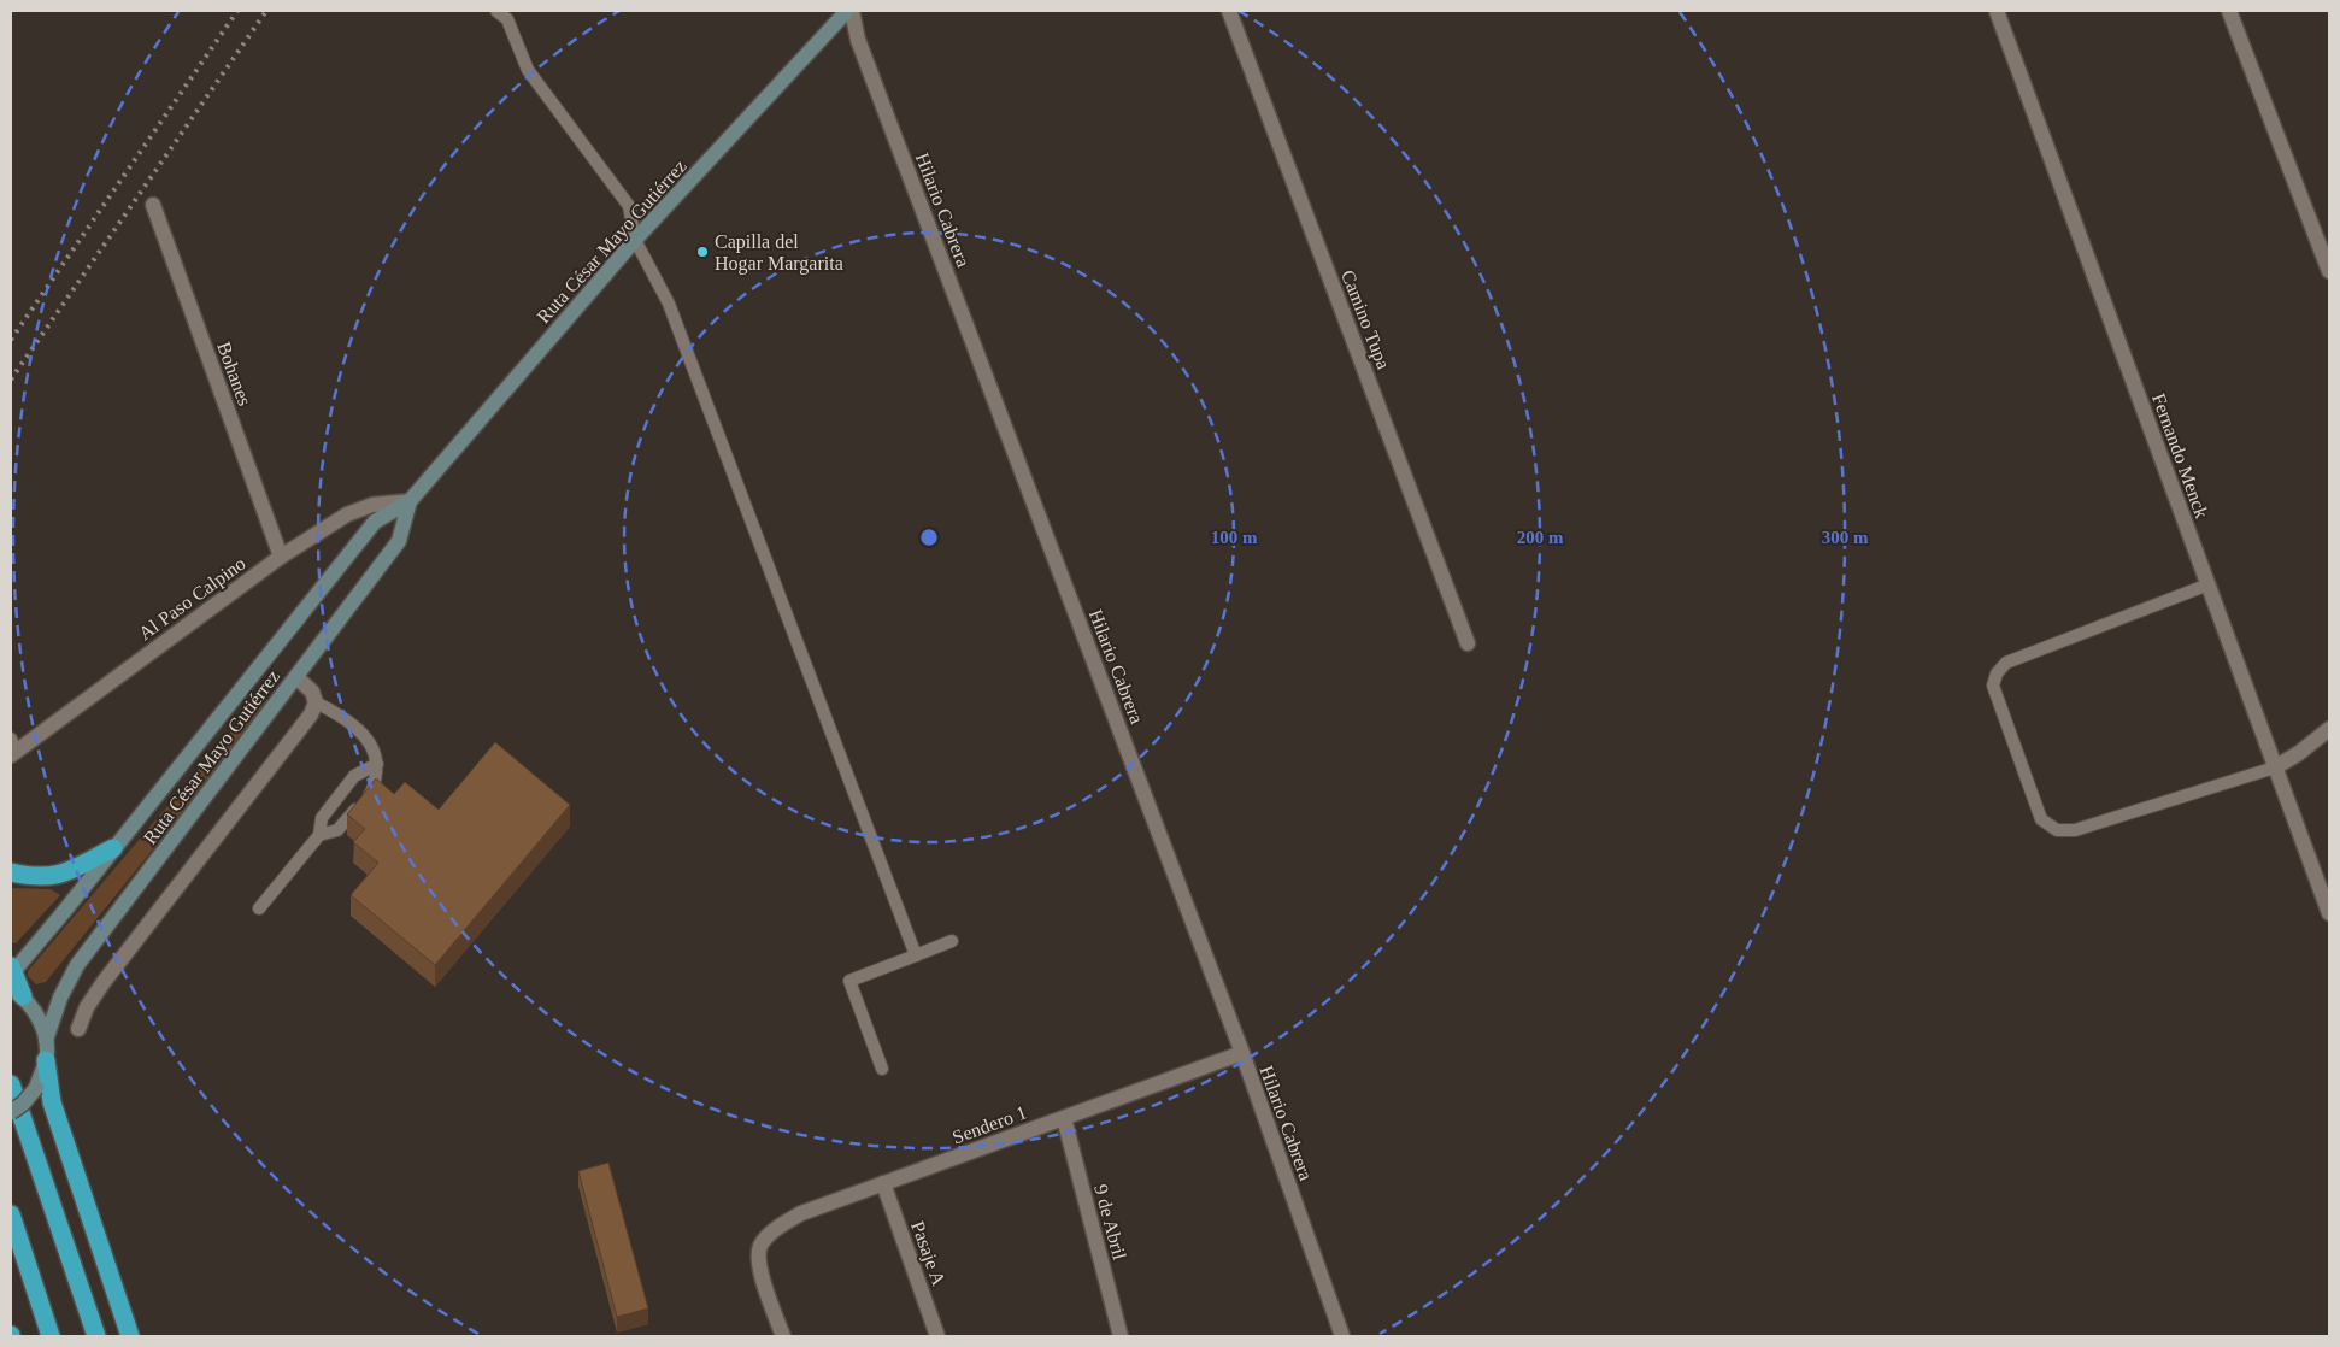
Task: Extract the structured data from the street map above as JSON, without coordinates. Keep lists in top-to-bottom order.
{
  "streets": {
    "main road": ["Ruta César Mayo Gutiérrez"],
    "street": [
      "Hilario Cabrera",
      "Camino Tupa",
      "Bohanes",
      "Fernando Menck",
      "Al Paso Calpino",
      "Sendero 1",
      "9 de Abril",
      "Pasaje A"
    ]
  },
  "crossings": [
    ["Hilario Cabrera", "Sendero 1"],
    ["Ruta César Mayo Gutiérrez", "Al Paso Calpino"],
    ["Bohanes", "Al Paso Calpino"],
    ["Sendero 1", "9 de Abril"],
    ["Sendero 1", "Pasaje A"]
  ],
  "places": ["Capilla del Hogar Margarita"],
  "rings": ["100 m", "200 m", "300 m"]
}
